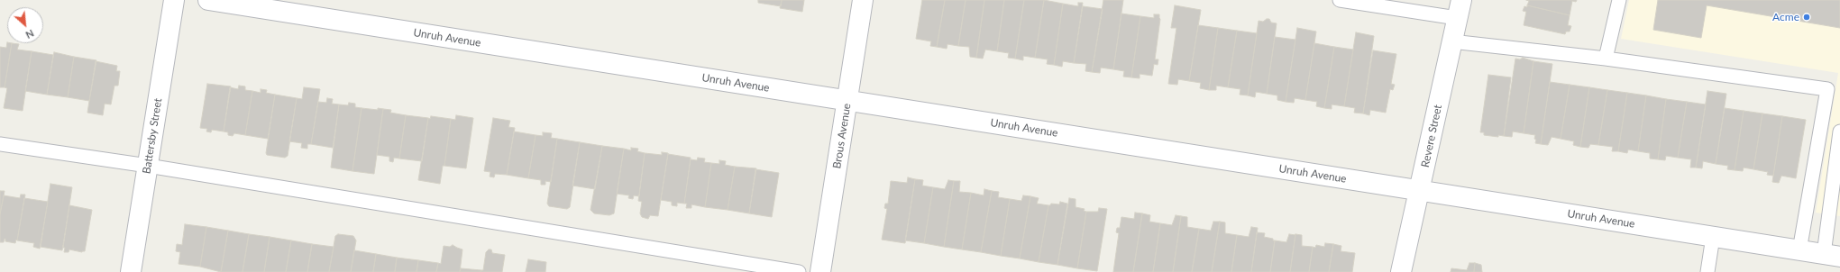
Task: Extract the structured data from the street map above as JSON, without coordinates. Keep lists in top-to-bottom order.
{
  "streets": {
    "street": [
      "Unruh Avenue",
      "Battersby Street",
      "Brous Avenue",
      "Revere Street"
    ]
  },
  "crossings": [
    ["Unruh Avenue", "Brous Avenue"],
    ["Unruh Avenue", "Revere Street"]
  ],
  "places": ["Acme"],
  "north": "bottom right"
}
